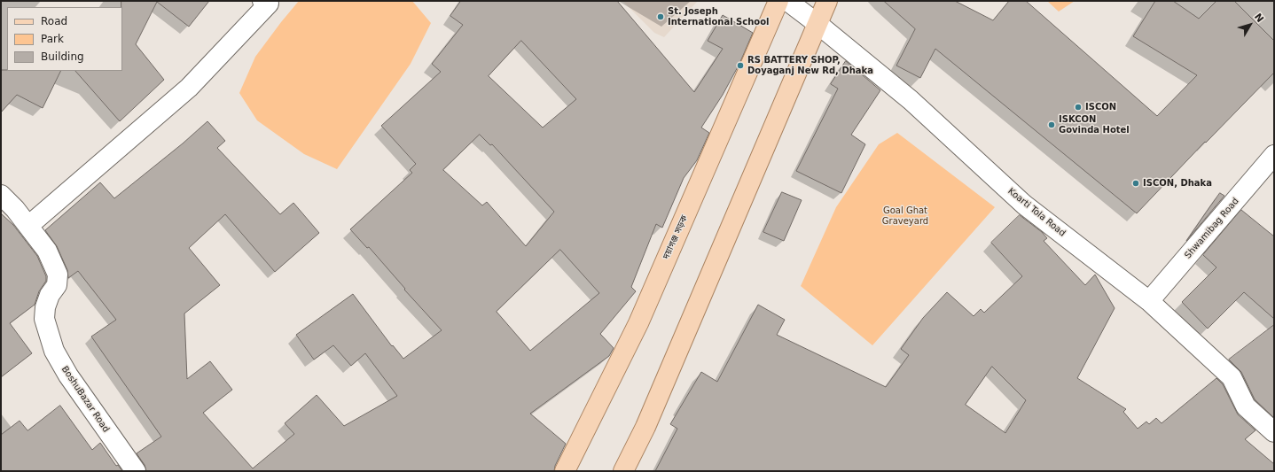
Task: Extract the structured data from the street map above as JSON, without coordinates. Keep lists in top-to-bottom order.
{
  "streets": {
    "main road": ["দয়াগঞ্জ সড়ক"],
    "street": ["Koarti Tola Road", "Shwamibag Road", "BoshuBazar Road"]
  },
  "crossings": [
    ["Koarti Tola Road", "Shwamibag Road"]
  ],
  "parks": ["Goal Ghat Graveyard"],
  "places": [
    "St. Joseph International School",
    "RS BATTERY SHOP, Doyaganj New Rd, Dhaka",
    "ISCON",
    "ISKCON Govinda Hotel",
    "ISCON, Dhaka"
  ],
  "legend": ["Road", "Park", "Building"],
  "north": "top right"
}
